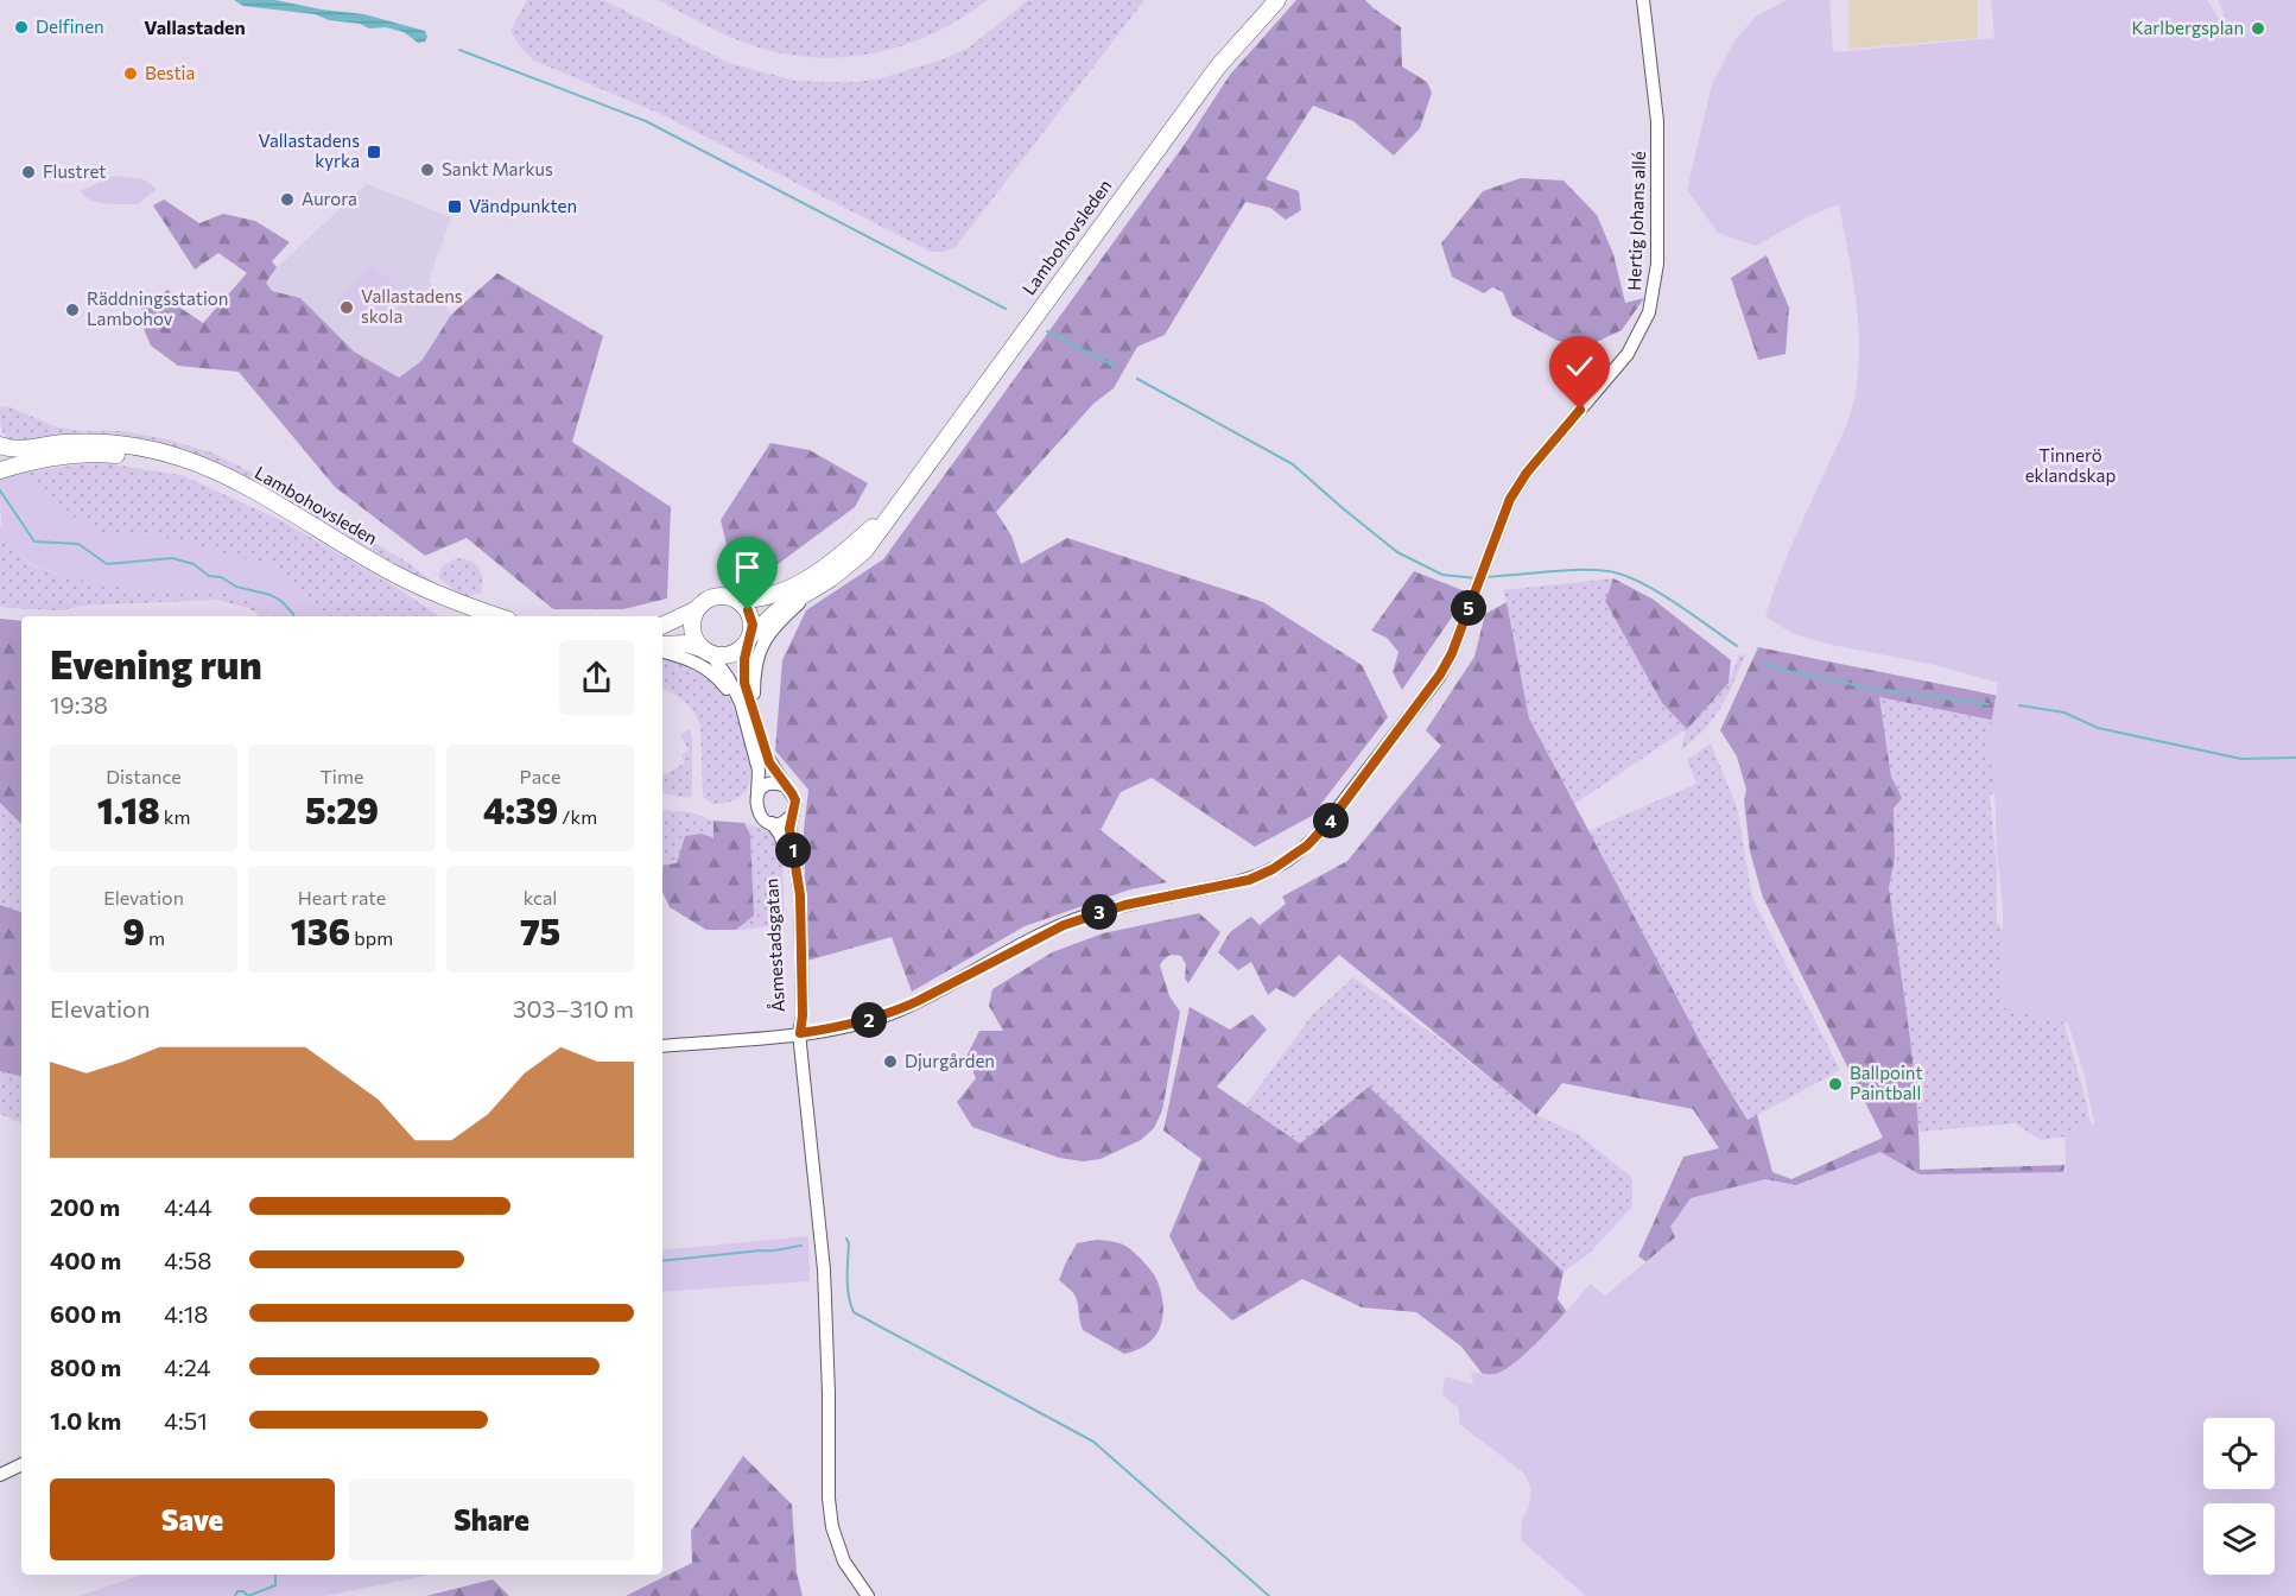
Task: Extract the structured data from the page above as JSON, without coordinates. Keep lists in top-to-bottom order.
{
  "streets": {
    "main road": ["Lambohovsleden"],
    "street": ["Hertig Johans allé", "Åsmestadsgatan"]
  },
  "crossings": [
    ["Hertig Johans allé", "Åsmestadsgatan"]
  ],
  "districts": ["Vallastaden"],
  "parks": ["Tinnerö eklandskap"],
  "places": {
    "other": [
      "Delfinen",
      "Karlbergsplan",
      "Bestia",
      "Sankt Markus",
      "Flustret",
      "Aurora",
      "Vallastadens skola",
      "Räddningsstation Lambohov",
      "Djurgården",
      "Ballpoint Paintball"
    ],
    "transit": ["Vallastadens kyrka", "Vändpunkten"]
  },
  "page": {
    "pins": [
      "5",
      "4",
      "1",
      "3",
      "2"
    ],
    "heading": ["Evening run", "19:38"],
    "stats": [
      ["Distance", "1.18 km"],
      ["Time", "5:29"],
      ["Pace", "4:39 /km"],
      ["Elevation", "9 m"],
      ["Heart rate", "136 bpm"],
      ["kcal", "75"]
    ],
    "chart": ["Elevation", "303–310 m"],
    "list": [
      {
        "name": "200 m",
        "note": "4:44"
      },
      {
        "name": "400 m",
        "note": "4:58"
      },
      {
        "name": "600 m",
        "note": "4:18"
      },
      {
        "name": "800 m",
        "note": "4:24"
      },
      {
        "name": "1.0 km",
        "note": "4:51"
      }
    ],
    "buttons": ["Save", "Share"]
  }
}
